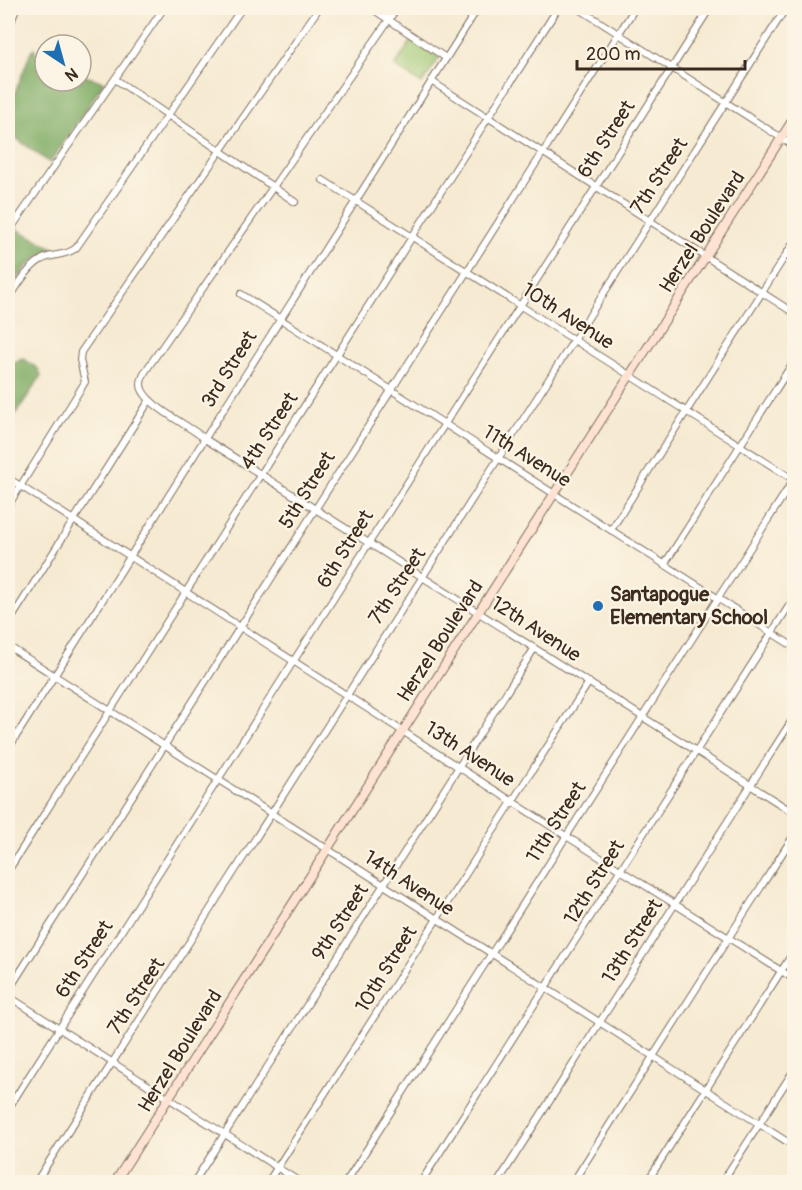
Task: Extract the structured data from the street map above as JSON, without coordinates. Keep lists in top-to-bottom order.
{
  "streets": {
    "street": [
      "6th Street",
      "7th Street",
      "Herzel Boulevard",
      "10th Avenue",
      "3rd Street",
      "4th Street",
      "11th Avenue",
      "5th Street",
      "12th Avenue",
      "13th Avenue",
      "11th Street",
      "12th Street",
      "14th Avenue",
      "9th Street",
      "13th Street",
      "10th Street"
    ]
  },
  "crossings": [
    ["6th Street", "10th Avenue"],
    ["6th Street", "11th Avenue"],
    ["6th Street", "12th Avenue"],
    ["6th Street", "13th Avenue"],
    ["6th Street", "14th Avenue"],
    ["7th Street", "10th Avenue"],
    ["7th Street", "11th Avenue"],
    ["7th Street", "12th Avenue"],
    ["7th Street", "13th Avenue"],
    ["7th Street", "14th Avenue"],
    ["Herzel Boulevard", "10th Avenue"],
    ["Herzel Boulevard", "11th Avenue"],
    ["Herzel Boulevard", "12th Avenue"],
    ["Herzel Boulevard", "13th Avenue"],
    ["Herzel Boulevard", "14th Avenue"],
    ["10th Avenue", "3rd Street"],
    ["10th Avenue", "4th Street"],
    ["10th Avenue", "5th Street"],
    ["10th Avenue", "11th Street"],
    ["3rd Street", "11th Avenue"],
    ["3rd Street", "12th Avenue"],
    ["3rd Street", "13th Avenue"],
    ["3rd Street", "14th Avenue"],
    ["4th Street", "11th Avenue"],
    ["4th Street", "12th Avenue"],
    ["4th Street", "13th Avenue"],
    ["4th Street", "14th Avenue"],
    ["11th Avenue", "5th Street"],
    ["11th Avenue", "11th Street"],
    ["11th Avenue", "12th Street"],
    ["5th Street", "12th Avenue"],
    ["5th Street", "13th Avenue"],
    ["5th Street", "14th Avenue"],
    ["12th Avenue", "11th Street"],
    ["12th Avenue", "12th Street"],
    ["12th Avenue", "9th Street"],
    ["12th Avenue", "13th Street"],
    ["12th Avenue", "10th Street"],
    ["13th Avenue", "11th Street"],
    ["13th Avenue", "12th Street"],
    ["13th Avenue", "9th Street"],
    ["13th Avenue", "13th Street"],
    ["13th Avenue", "10th Street"],
    ["11th Street", "14th Avenue"],
    ["12th Street", "14th Avenue"],
    ["14th Avenue", "9th Street"],
    ["14th Avenue", "13th Street"],
    ["14th Avenue", "10th Street"]
  ],
  "places": ["Santapogue Elementary School"],
  "scale_bar": "200 m",
  "north": "bottom right"
}
